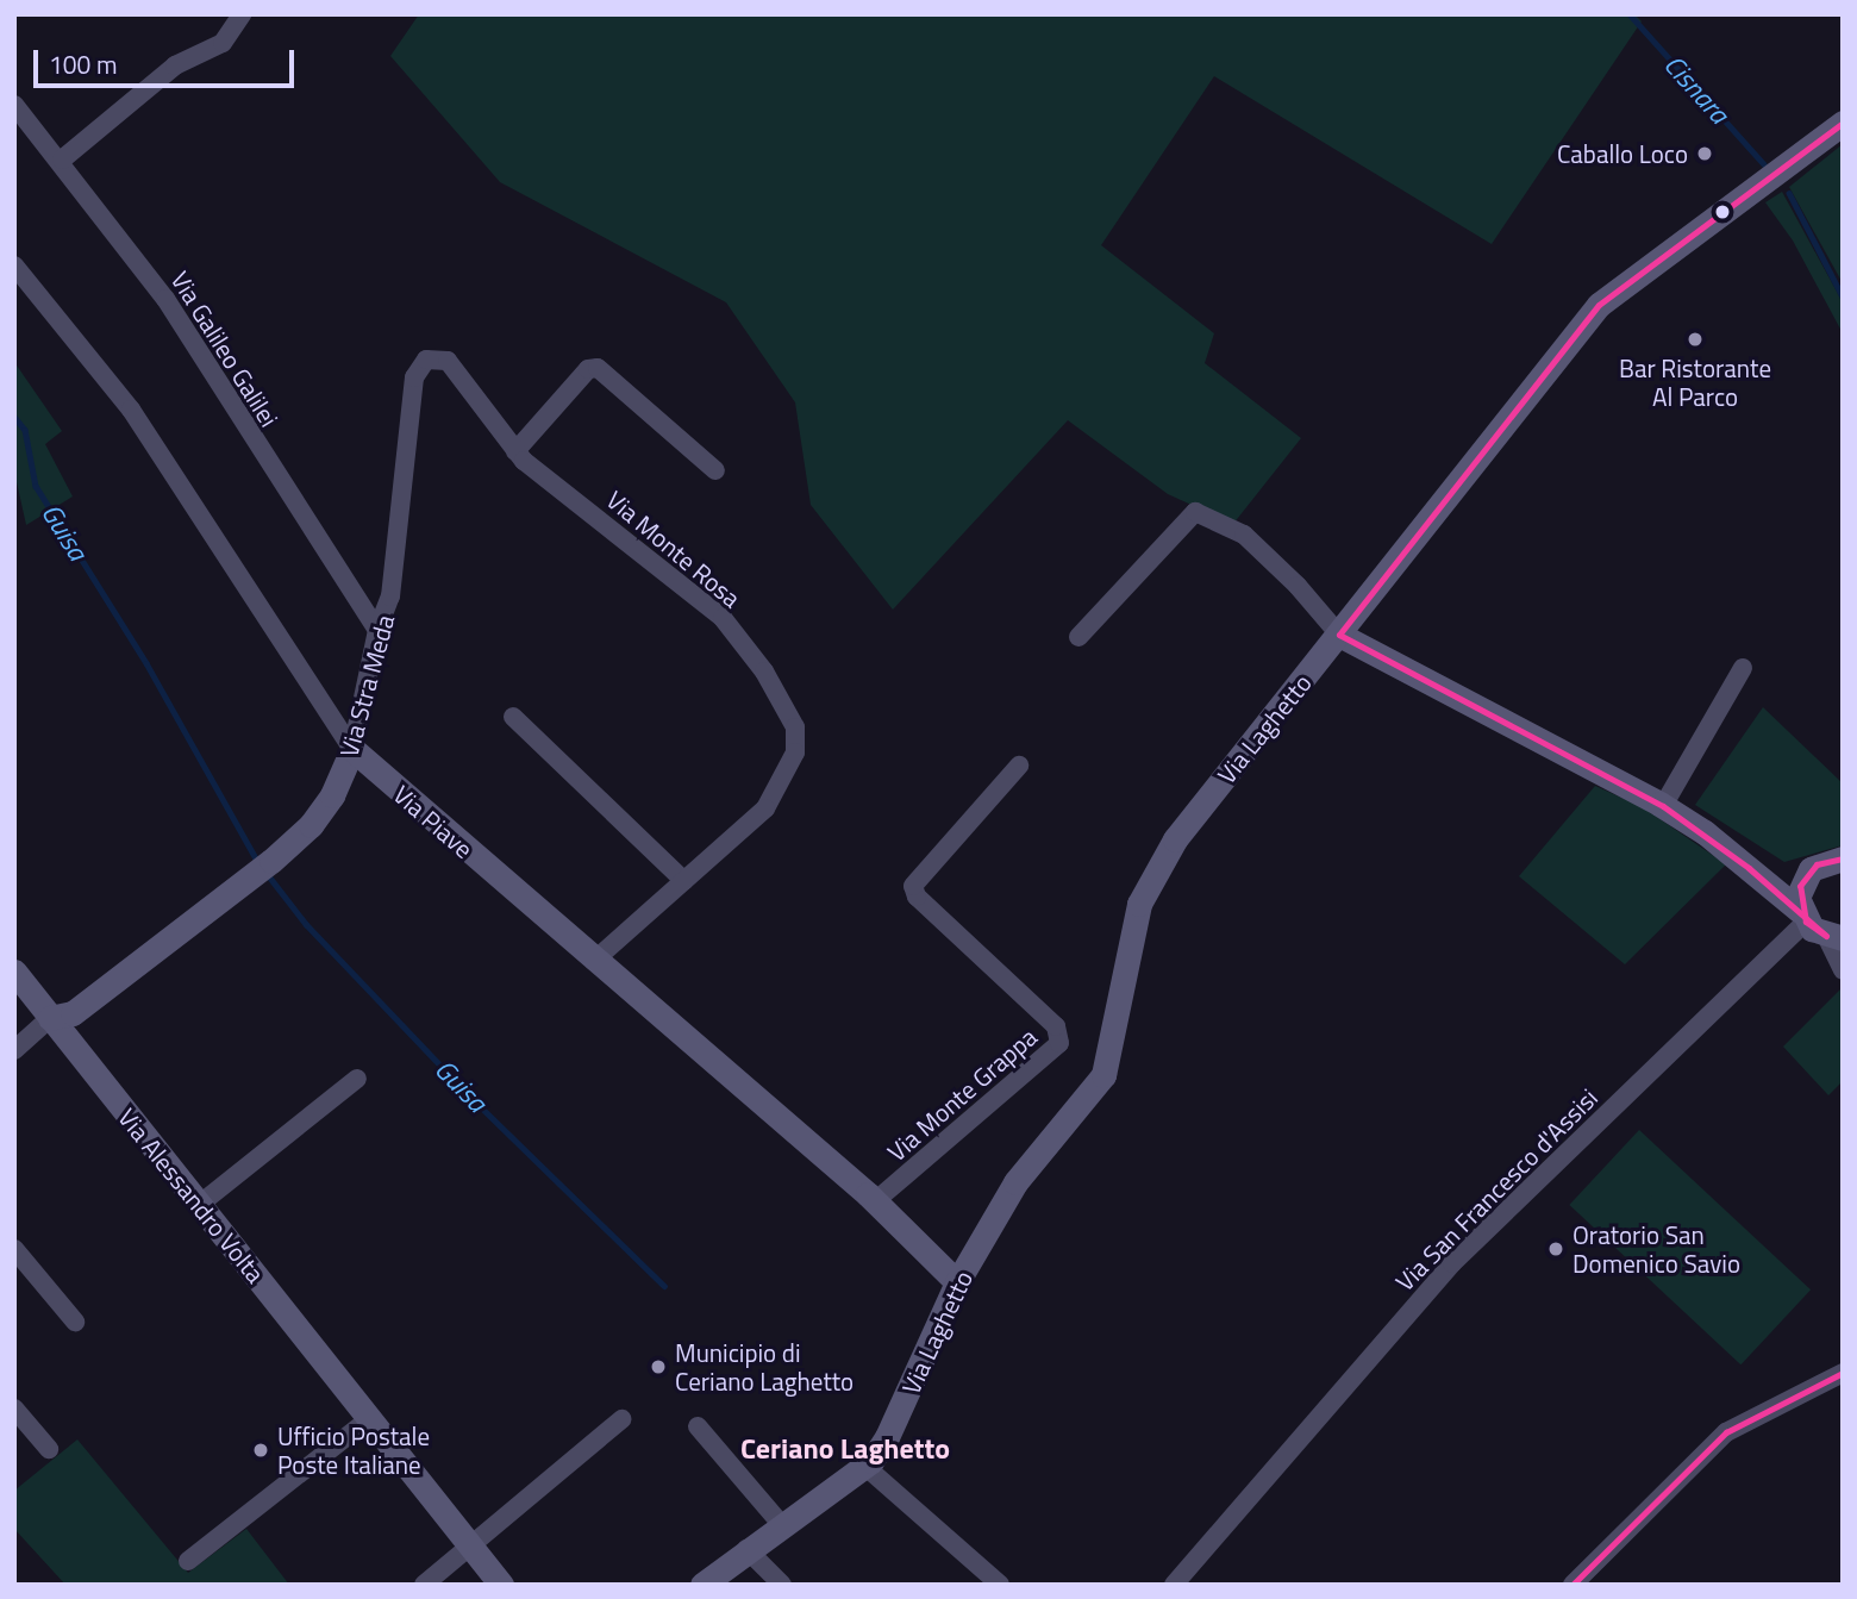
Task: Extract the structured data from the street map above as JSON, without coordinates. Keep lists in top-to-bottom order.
{
  "streets": {
    "street": [
      "Via Galileo Galilei",
      "Via Monte Rosa",
      "Via Stra Meda",
      "Via Laghetto",
      "Via Piave",
      "Via Monte Grappa",
      "Via San Francesco d'Assisi",
      "Via Alessandro Volta"
    ]
  },
  "crossings": [
    ["Via Galileo Galilei", "Via Stra Meda"],
    ["Via Monte Rosa", "Via Stra Meda"],
    ["Via Monte Rosa", "Via Piave"],
    ["Via Stra Meda", "Via Piave"],
    ["Via Stra Meda", "Via Alessandro Volta"],
    ["Via Laghetto", "Via Piave"],
    ["Via Piave", "Via Monte Grappa"]
  ],
  "districts": ["Ceriano Laghetto"],
  "water": ["Cisnara", "Guisa"],
  "places": [
    "Caballo Loco",
    "Bar Ristorante Al Parco",
    "Oratorio San Domenico Savio",
    "Municipio di Ceriano Laghetto",
    "Ufficio Postale Poste Italiane"
  ],
  "scale_bar": "100 m"
}
